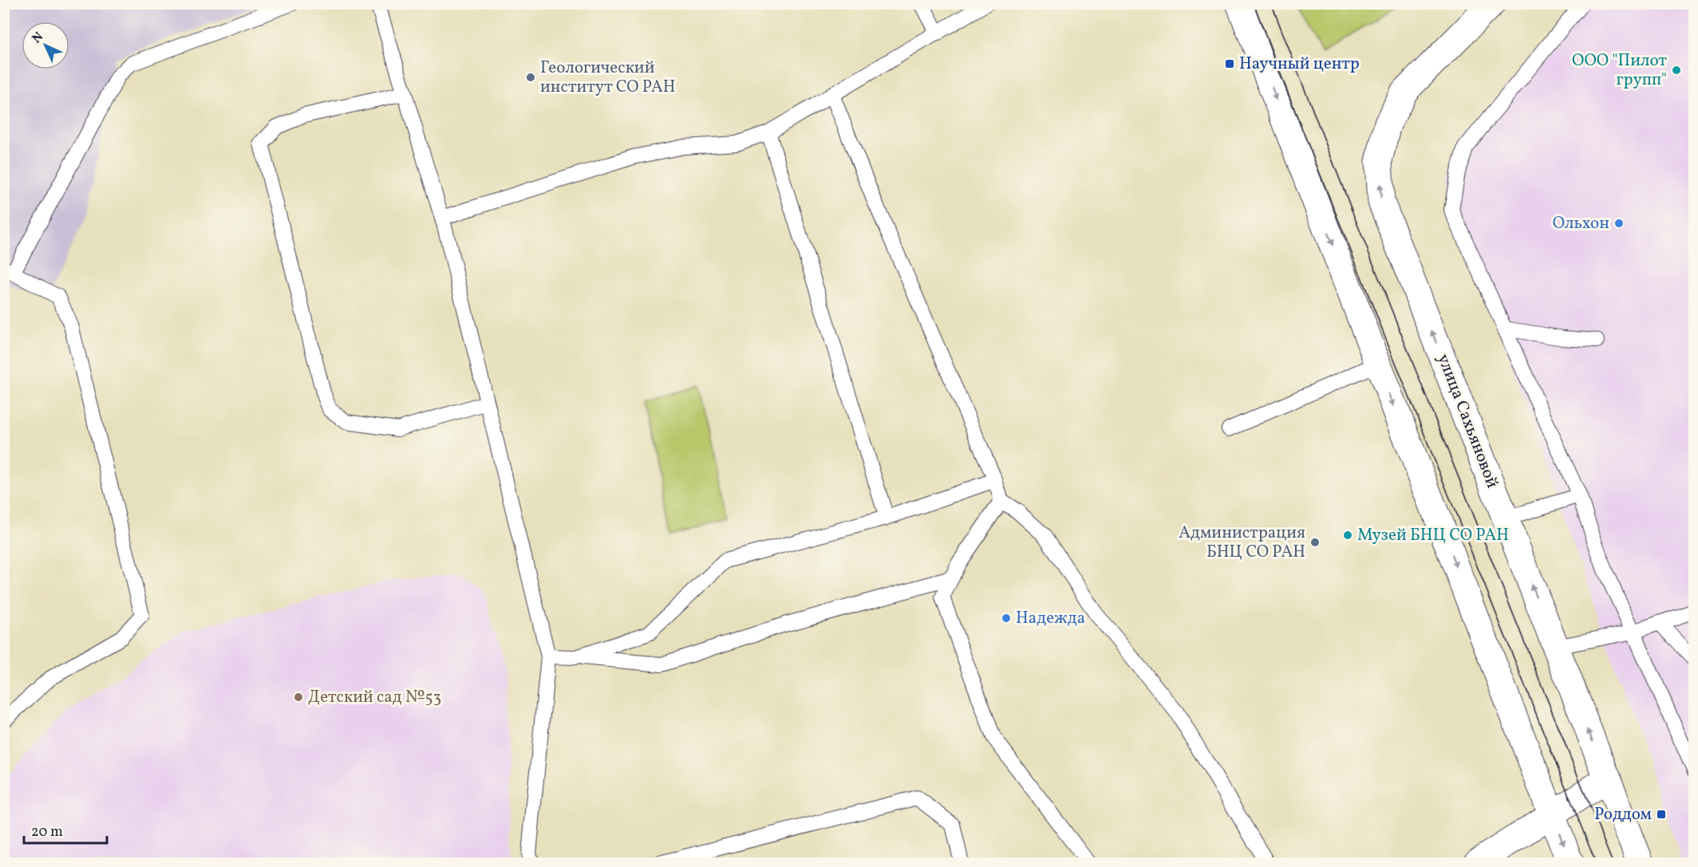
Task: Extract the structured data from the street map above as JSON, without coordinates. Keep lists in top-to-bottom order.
{
  "streets": {
    "main road": ["улица Сахьяновой"]
  },
  "places": {
    "transit": ["Научный центр", "Роддом"],
    "other": [
      "ООО \"Пилот групп\"",
      "Геологический институт СО РАН",
      "Ольхон",
      "Музей БНЦ СО РАН",
      "Администрация БНЦ СО РАН",
      "Надежда",
      "Детский сад №53"
    ]
  },
  "scale_bar": "20 m",
  "north": "top left"
}
